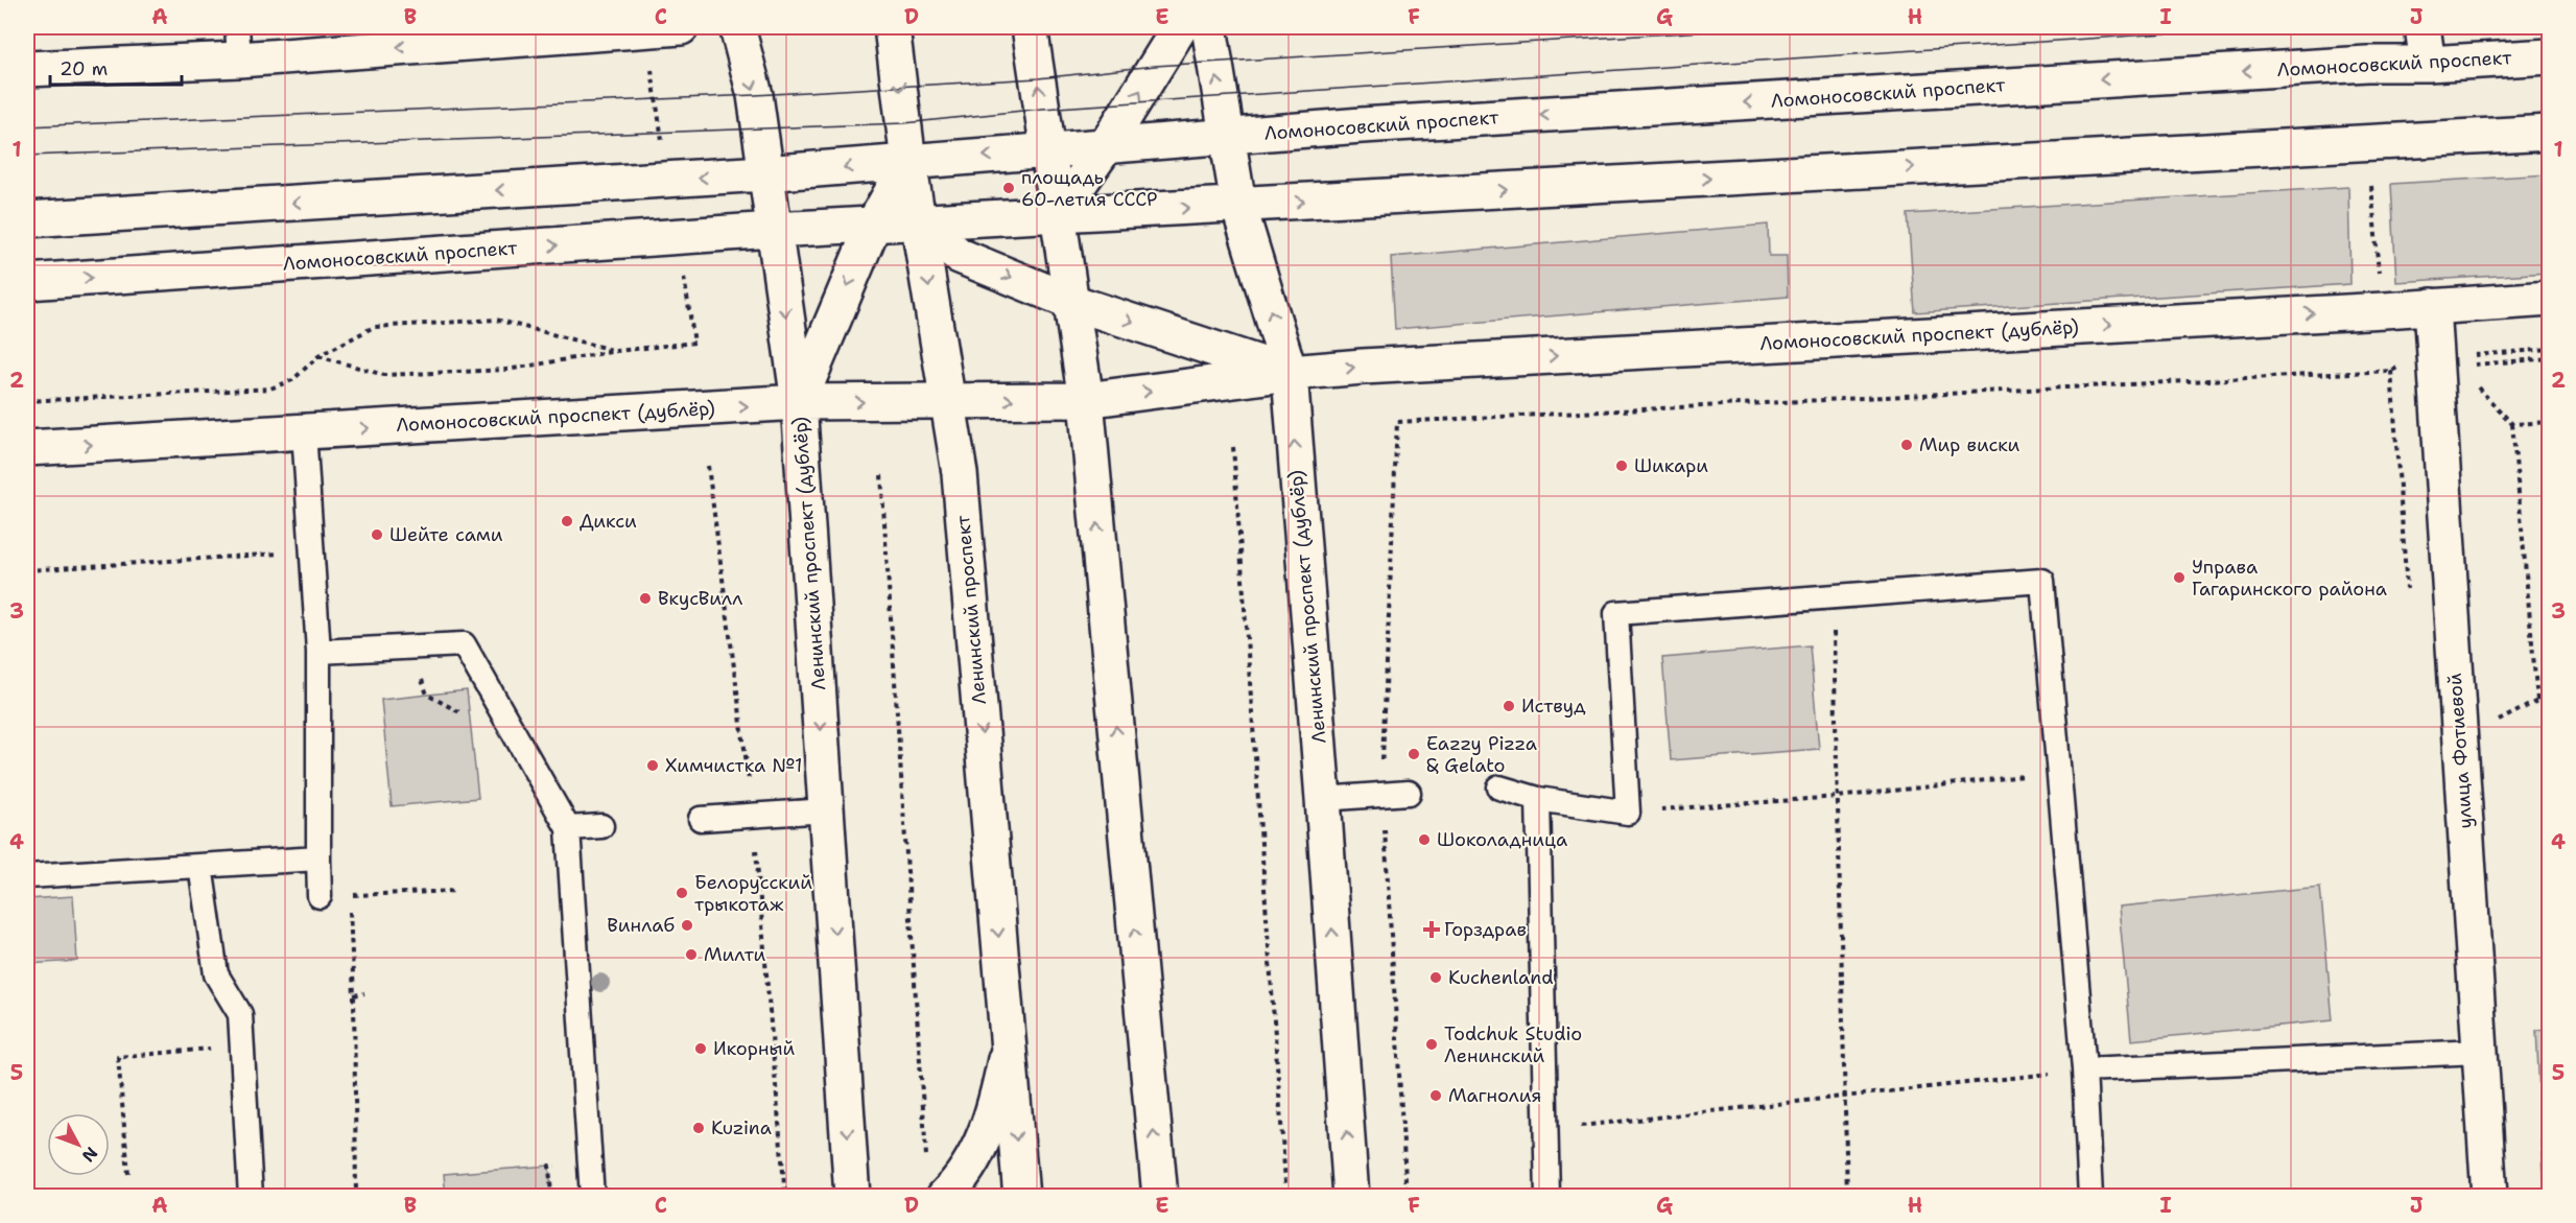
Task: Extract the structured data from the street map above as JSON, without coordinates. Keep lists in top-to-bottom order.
{
  "streets": {
    "street": [
      "Ломоносовский проспект",
      "Ломоносовский проспект (дублёр)",
      "Ленинский проспект (дублёр)",
      "Ленинский проспект",
      "улица Фотиевой"
    ]
  },
  "crossings": [
    ["Ломоносовский проспект", "Ленинский проспект (дублёр)"],
    ["Ломоносовский проспект (дублёр)", "Ленинский проспект (дублёр)"],
    ["Ломоносовский проспект (дублёр)", "Ленинский проспект"],
    ["Ломоносовский проспект (дублёр)", "улица Фотиевой"]
  ],
  "places": {
    "other": [
      "площадь 60-летия СССР",
      "Мир виски",
      "Шикари",
      "Дикси",
      "Шейте сами",
      "Управа Гагаринского района",
      "ВкусВилл",
      "Иствуд",
      "Eazzy Pizza & Gelato",
      "Химчистка №1",
      "Шоколадница",
      "Белорусский трыкотаж",
      "Винлаб",
      "Милти",
      "Kuchenland",
      "Todchuk Studio Ленинский",
      "Икорный",
      "Магнолия",
      "Kuzina"
    ],
    "health": ["Горздрав"]
  },
  "scale_bar": "20 m",
  "north": "bottom right",
  "grid": {
    "columns": [
      "A",
      "B",
      "C",
      "D",
      "E",
      "F",
      "G",
      "H",
      "I",
      "J"
    ],
    "rows": [
      "1",
      "2",
      "3",
      "4",
      "5"
    ]
  }
}
